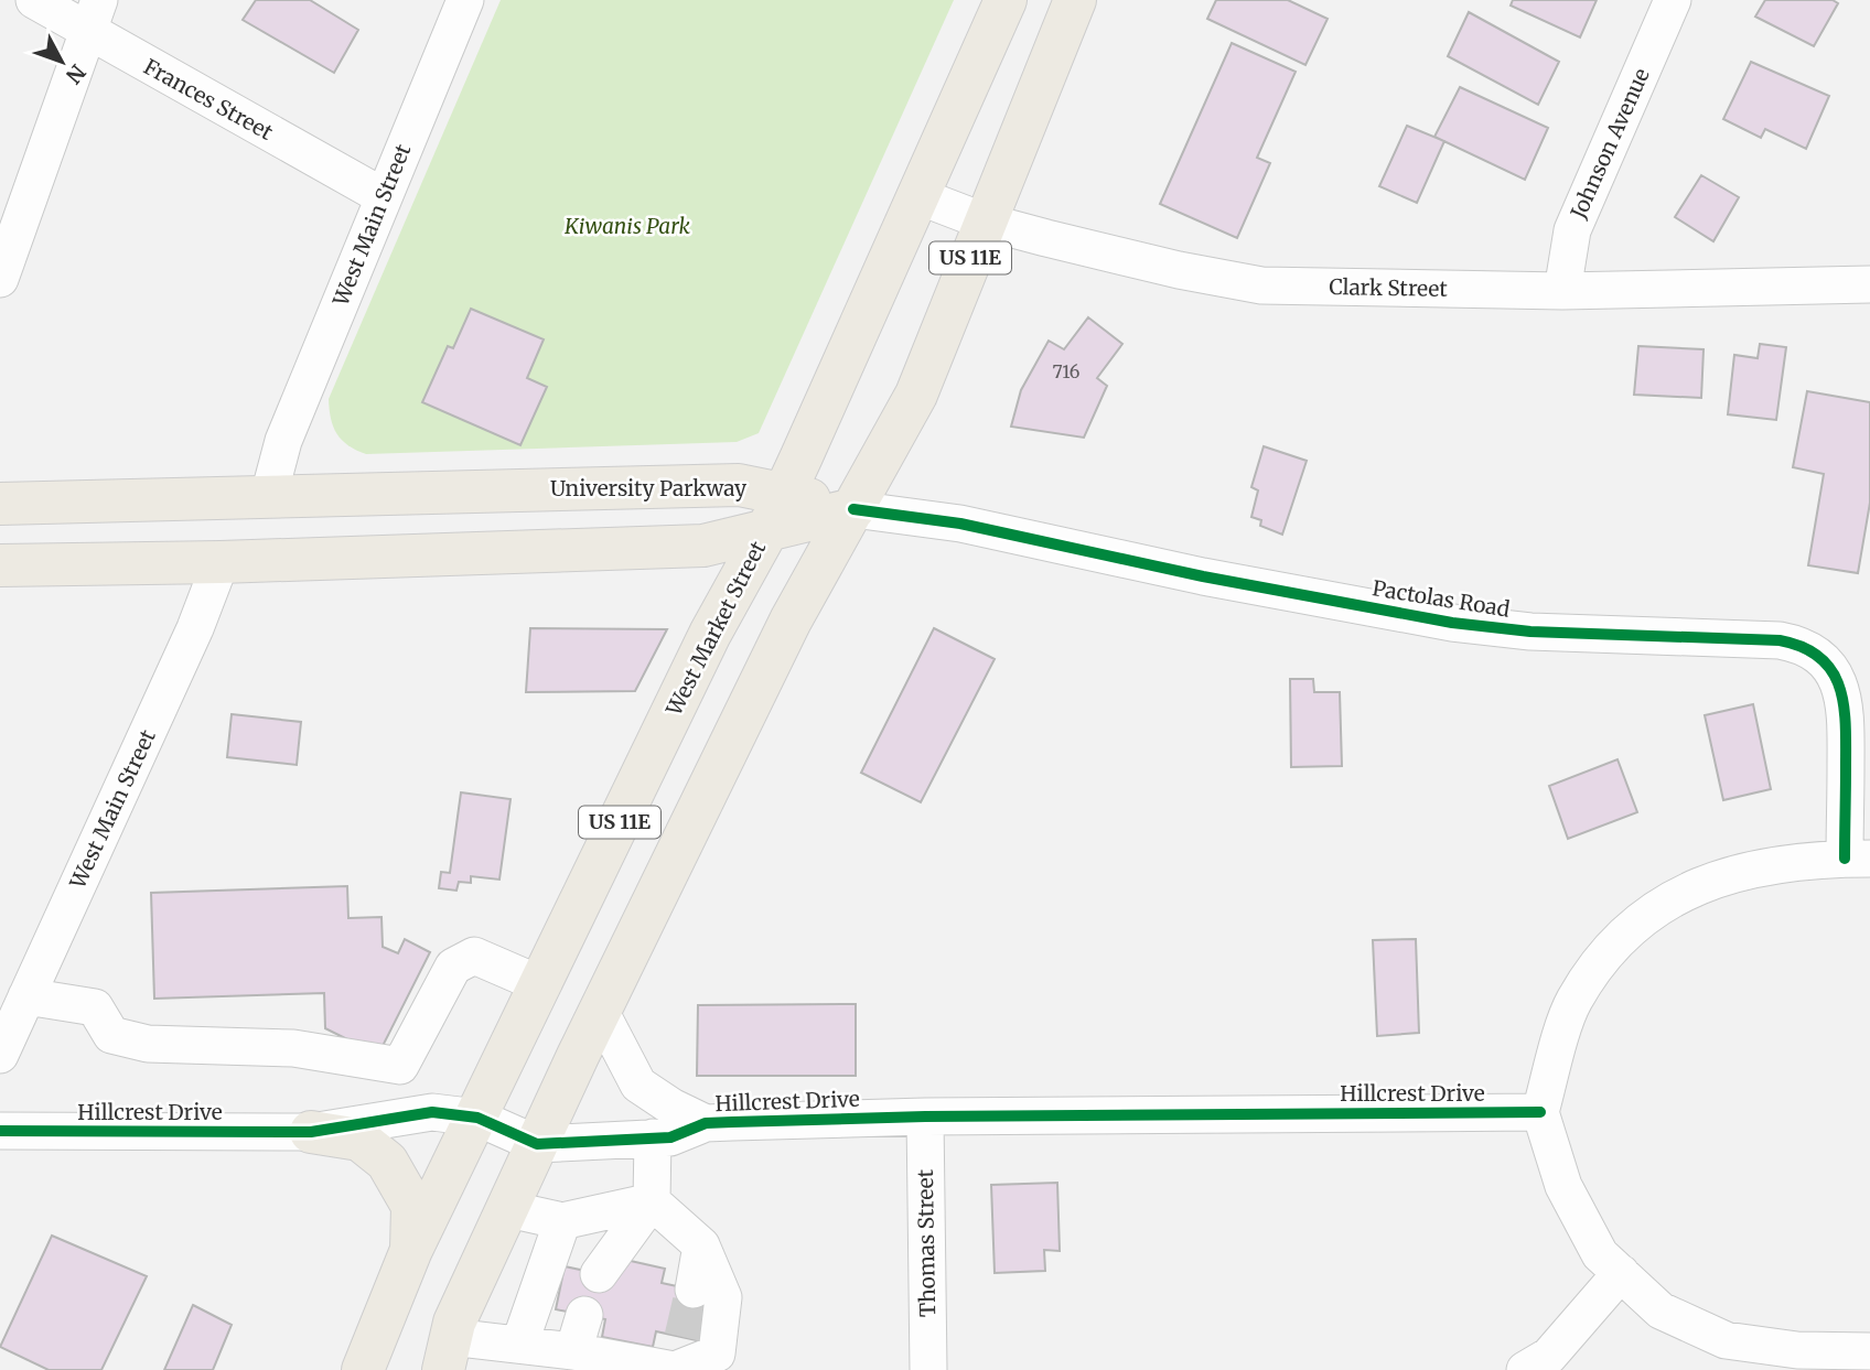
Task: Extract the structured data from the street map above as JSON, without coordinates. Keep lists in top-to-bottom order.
{
  "streets": {
    "main road": ["US 11E", "University Parkway", "West Market Street"],
    "street": [
      "Frances Street",
      "Johnson Avenue",
      "West Main Street",
      "Clark Street",
      "Pactolas Road",
      "Hillcrest Drive",
      "Thomas Street"
    ]
  },
  "crossings": [
    ["Frances Street", "West Main Street"],
    ["Johnson Avenue", "Clark Street"],
    ["West Main Street", "University Parkway"],
    ["US 11E", "Clark Street"],
    ["US 11E", "University Parkway"],
    ["US 11E", "Pactolas Road"],
    ["US 11E", "West Market Street"],
    ["US 11E", "Hillcrest Drive"],
    ["Clark Street", "West Market Street"],
    ["University Parkway", "Pactolas Road"],
    ["University Parkway", "West Market Street"],
    ["West Market Street", "Hillcrest Drive"],
    ["Hillcrest Drive", "Thomas Street"]
  ],
  "parks": ["Kiwanis Park"],
  "house_numbers": ["716"],
  "north": "bottom right"
}
